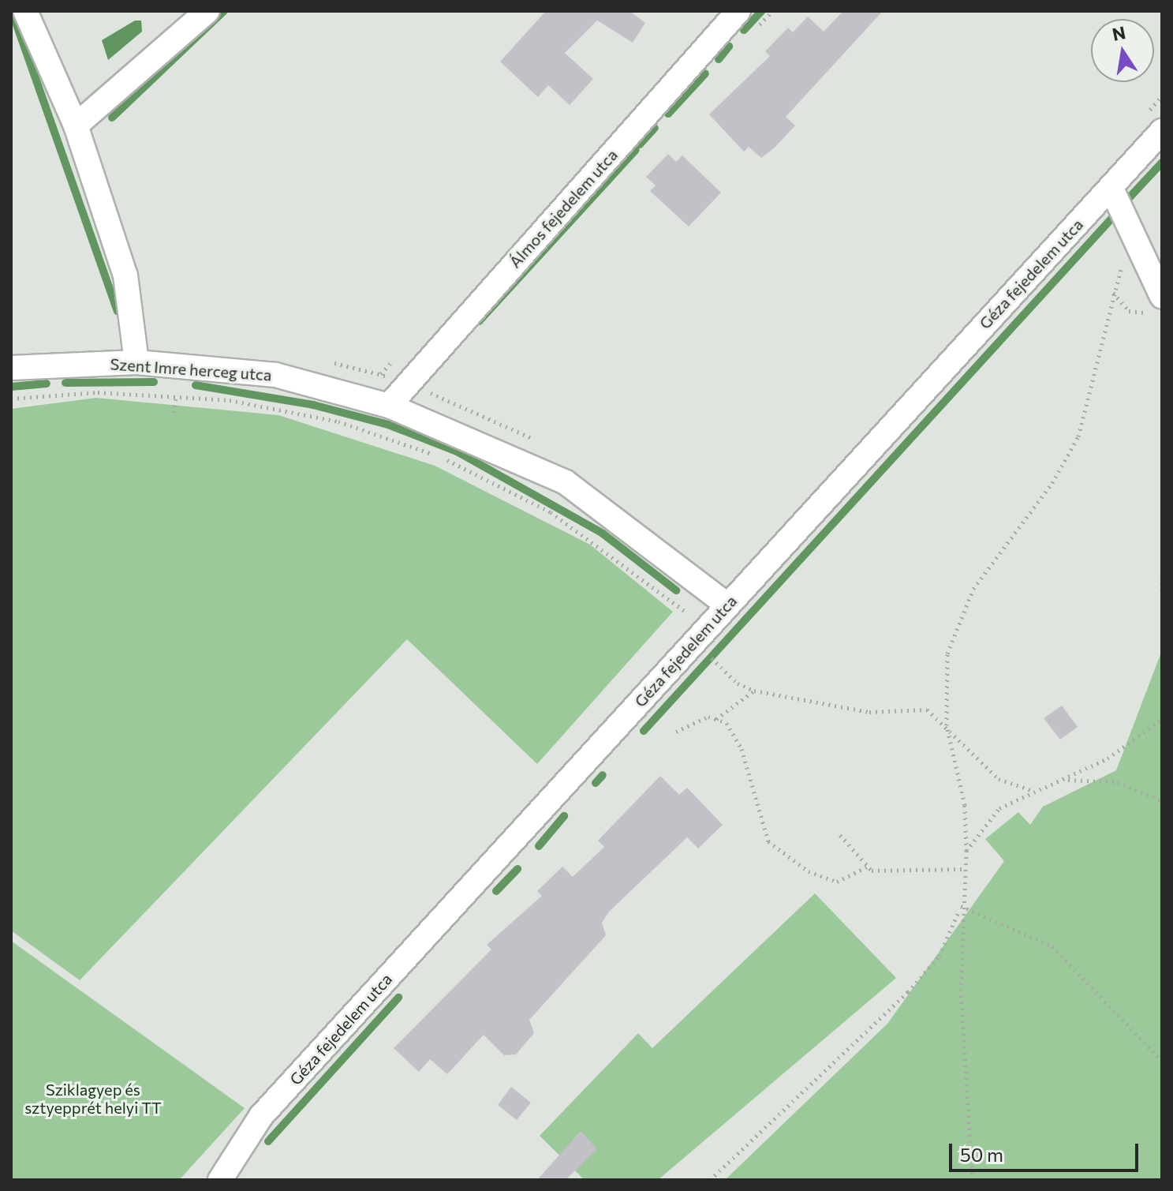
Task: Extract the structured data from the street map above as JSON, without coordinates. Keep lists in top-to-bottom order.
{
  "streets": {
    "street": ["Álmos fejedelem utca", "Géza fejedelem utca", "Szent Imre herceg utca"]
  },
  "crossings": [
    ["Álmos fejedelem utca", "Szent Imre herceg utca"],
    ["Géza fejedelem utca", "Szent Imre herceg utca"]
  ],
  "parks": ["Sziklagyep és sztyepprét helyi TT"],
  "scale_bar": "50 m",
  "north": "top"
}
